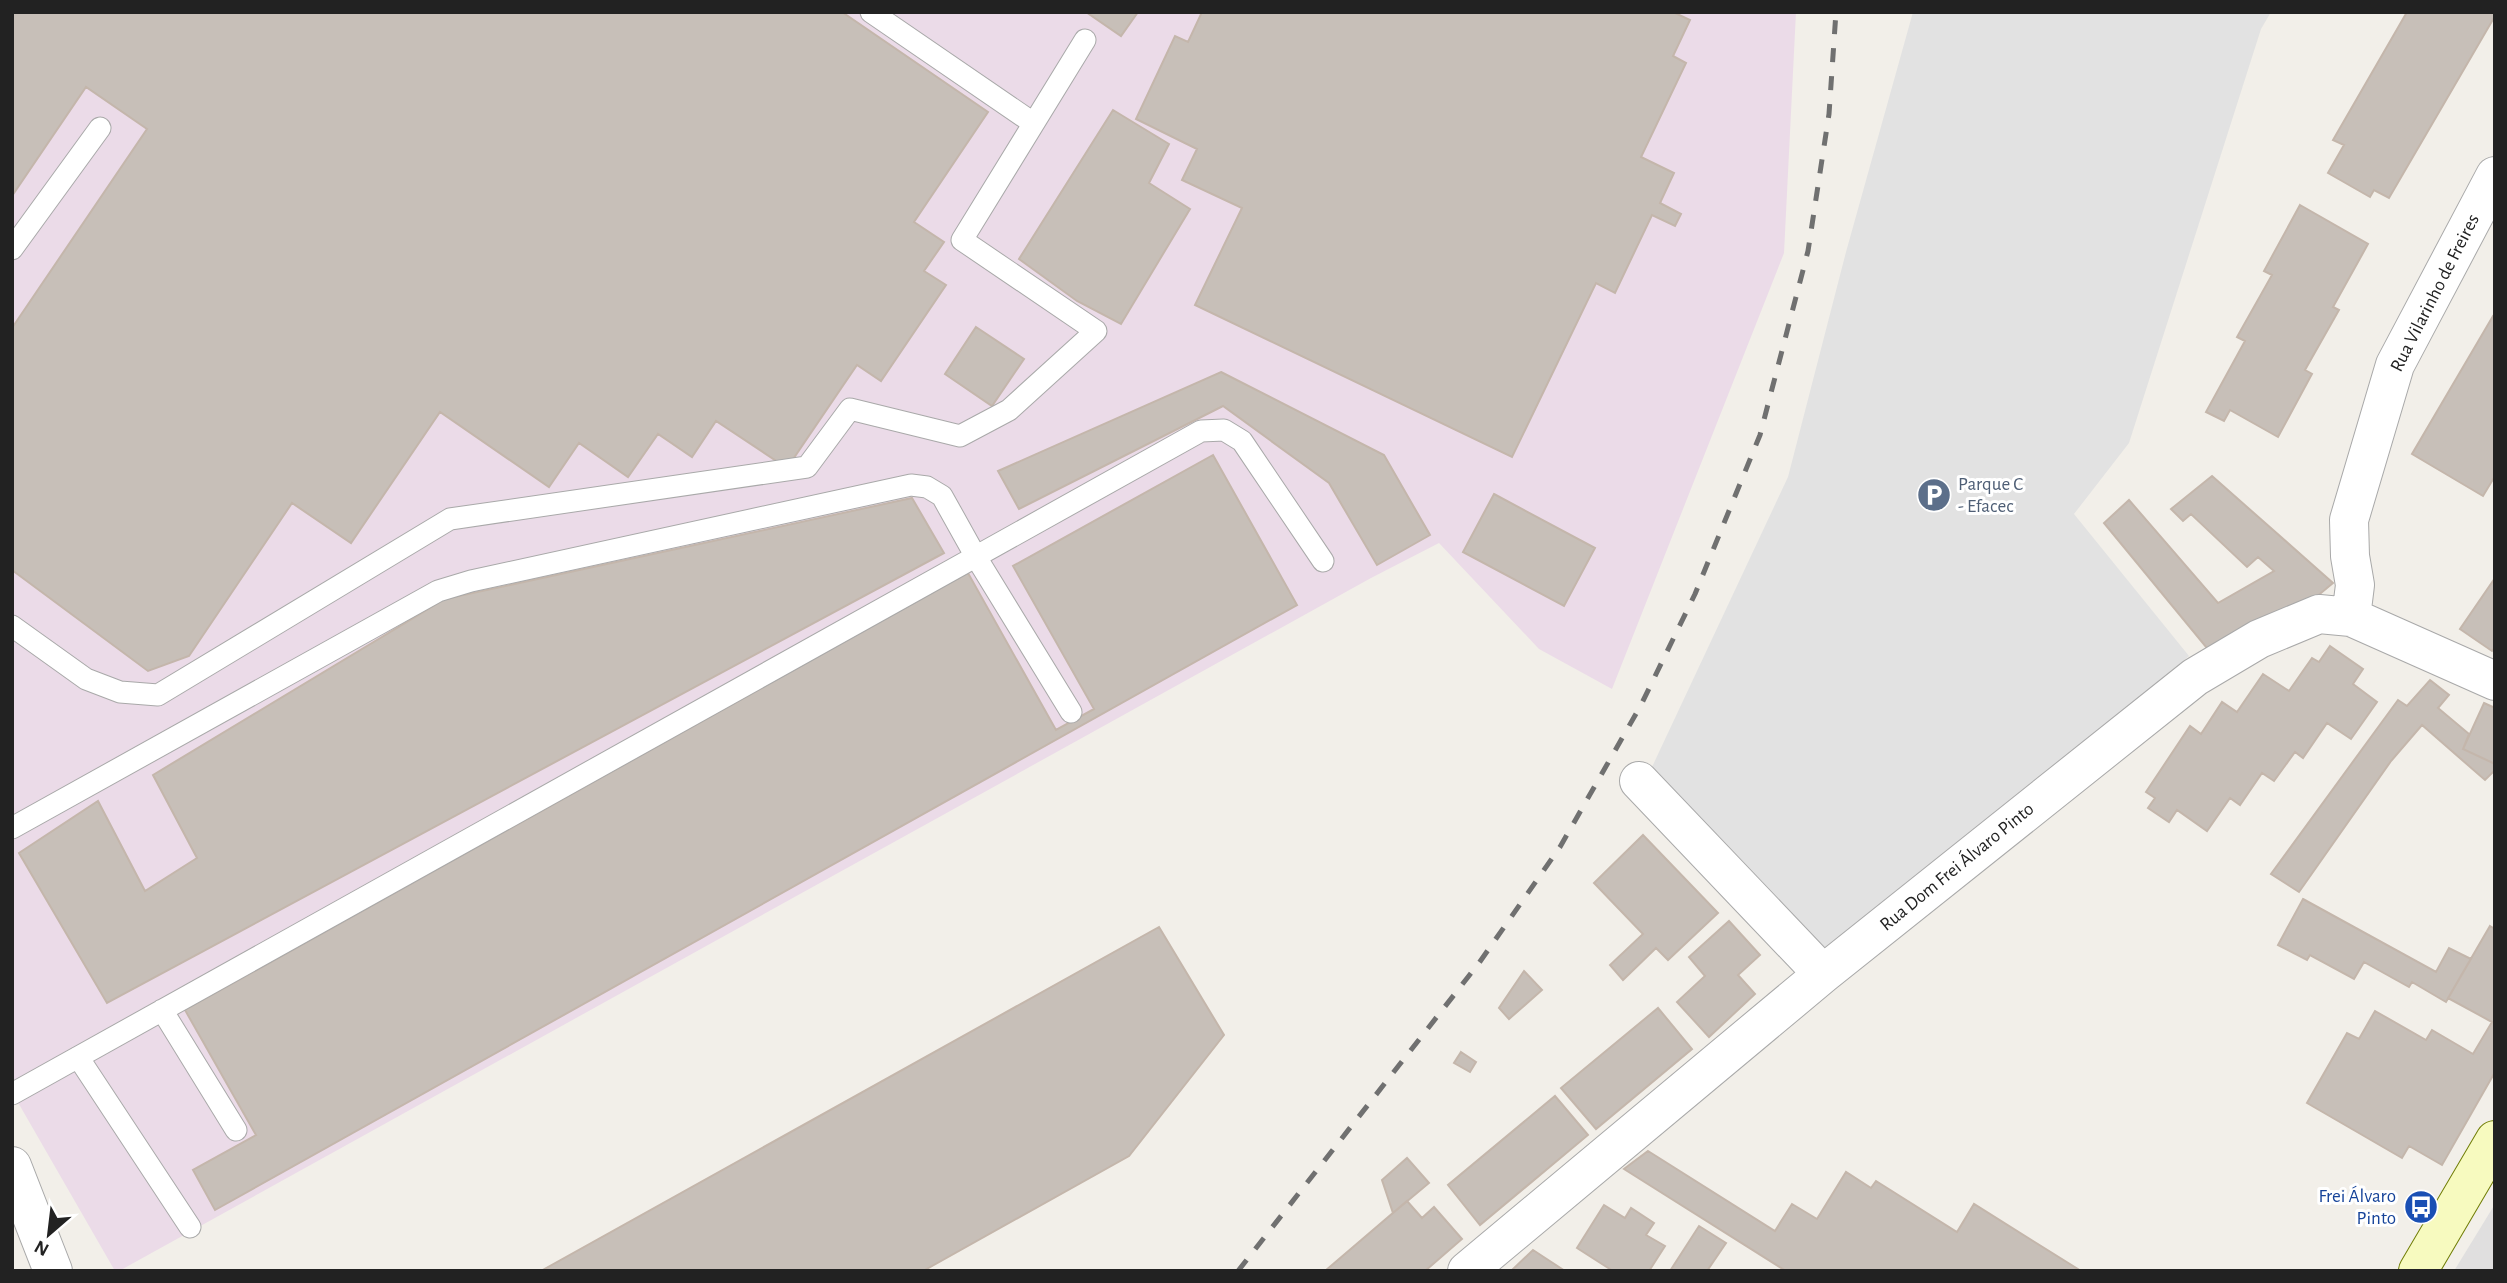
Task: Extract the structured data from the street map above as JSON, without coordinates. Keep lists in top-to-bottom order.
{
  "streets": {
    "street": ["Rua Vilarinho de Freires", "Rua Dom Frei Álvaro Pinto"]
  },
  "crossings": [
    ["Rua Vilarinho de Freires", "Rua Dom Frei Álvaro Pinto"]
  ],
  "places": {
    "parking": ["Parque C - Efacec"],
    "bus stop": ["Frei Álvaro Pinto"]
  },
  "north": "bottom left"
}
